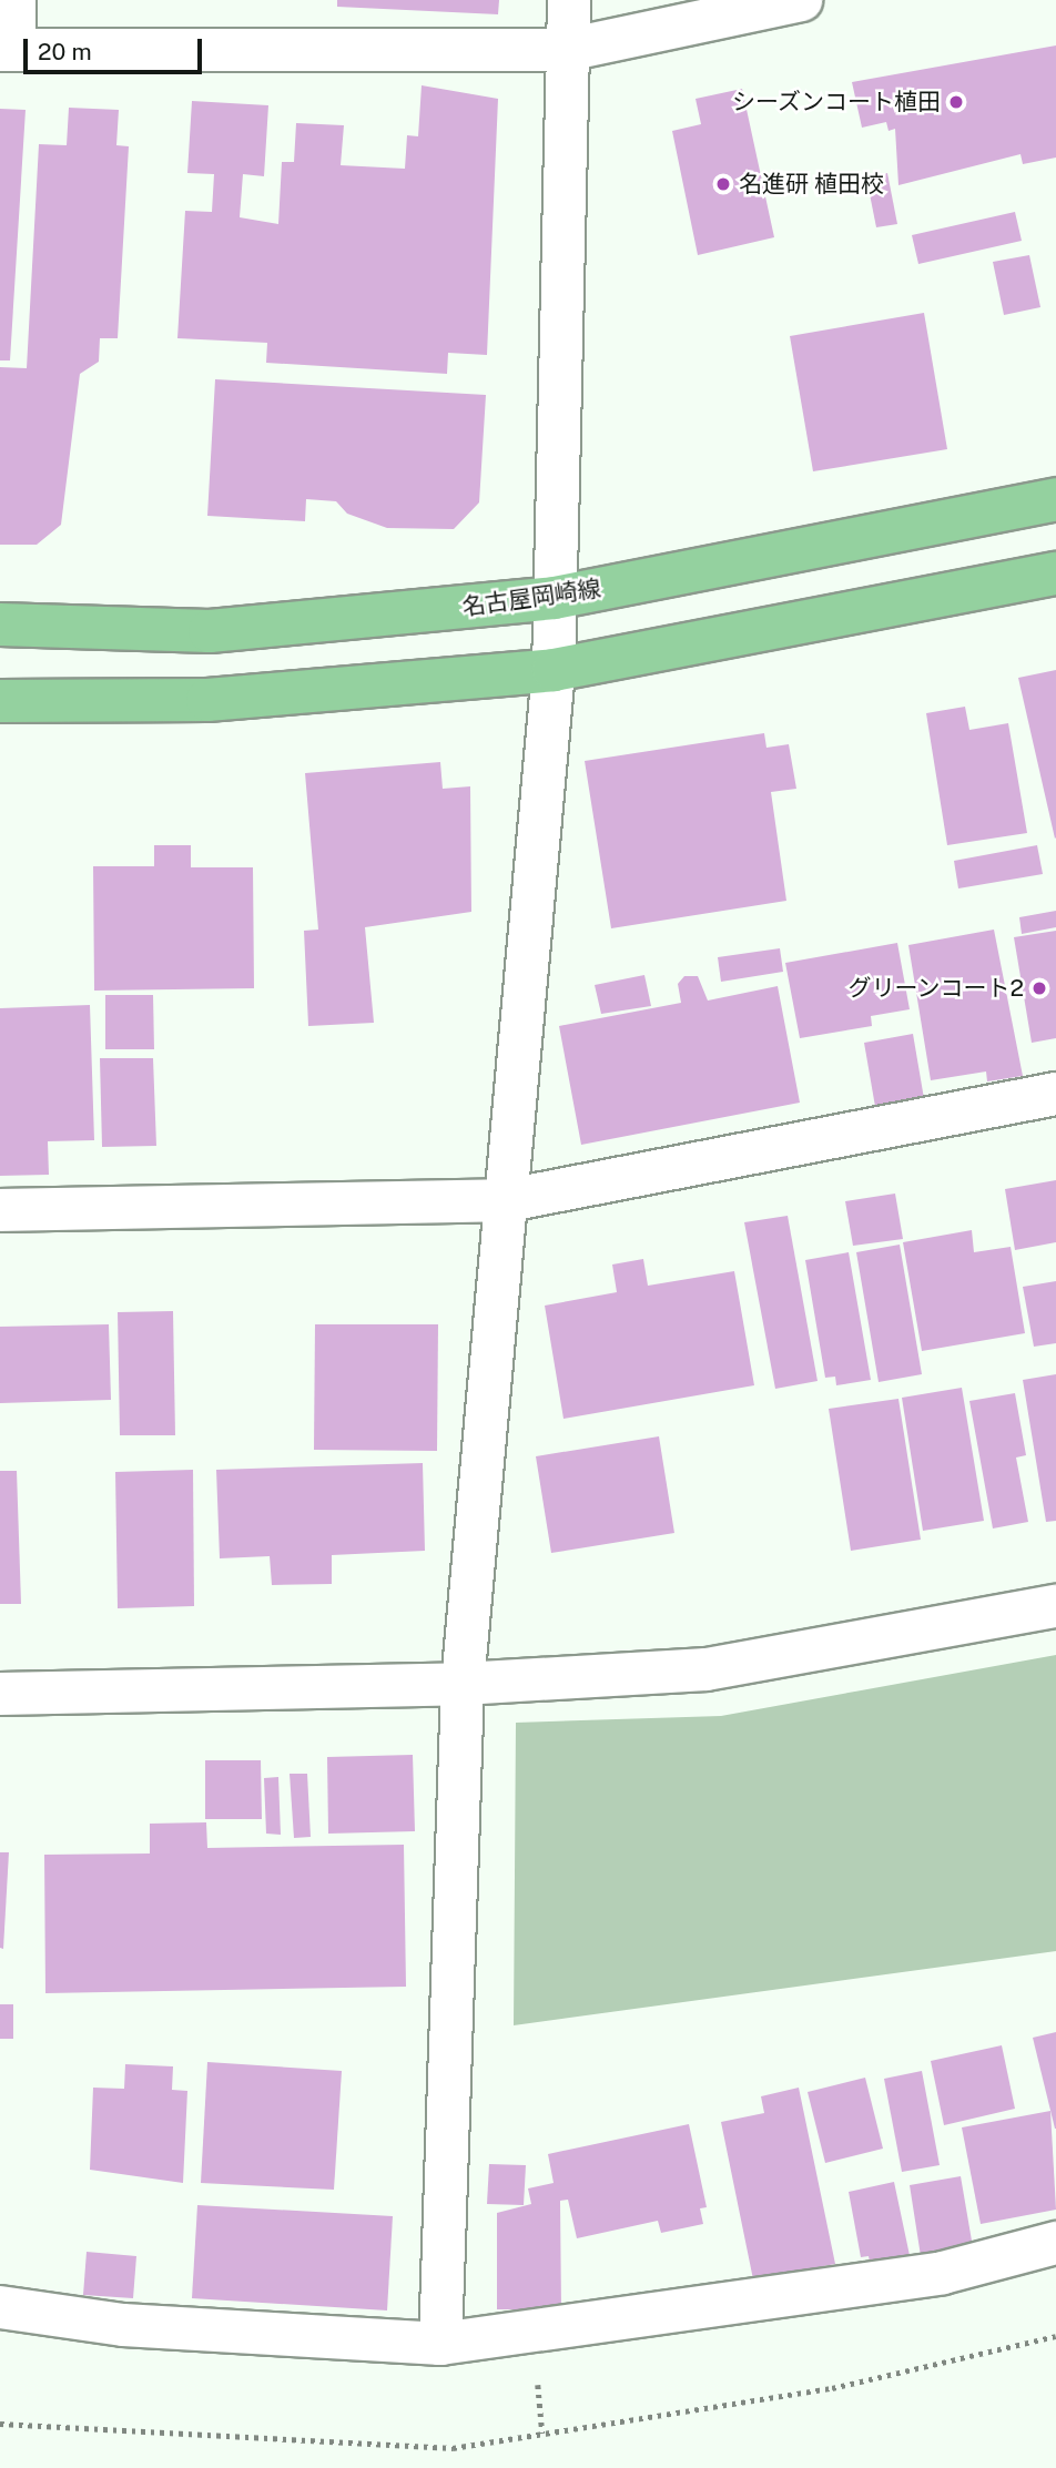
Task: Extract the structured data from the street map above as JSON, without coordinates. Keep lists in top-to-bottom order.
{
  "streets": {
    "main road": ["名古屋岡崎線"]
  },
  "places": ["シーズンコート植田", "名進研 植田校", "グリーンコート2"],
  "scale_bar": "20 m"
}
